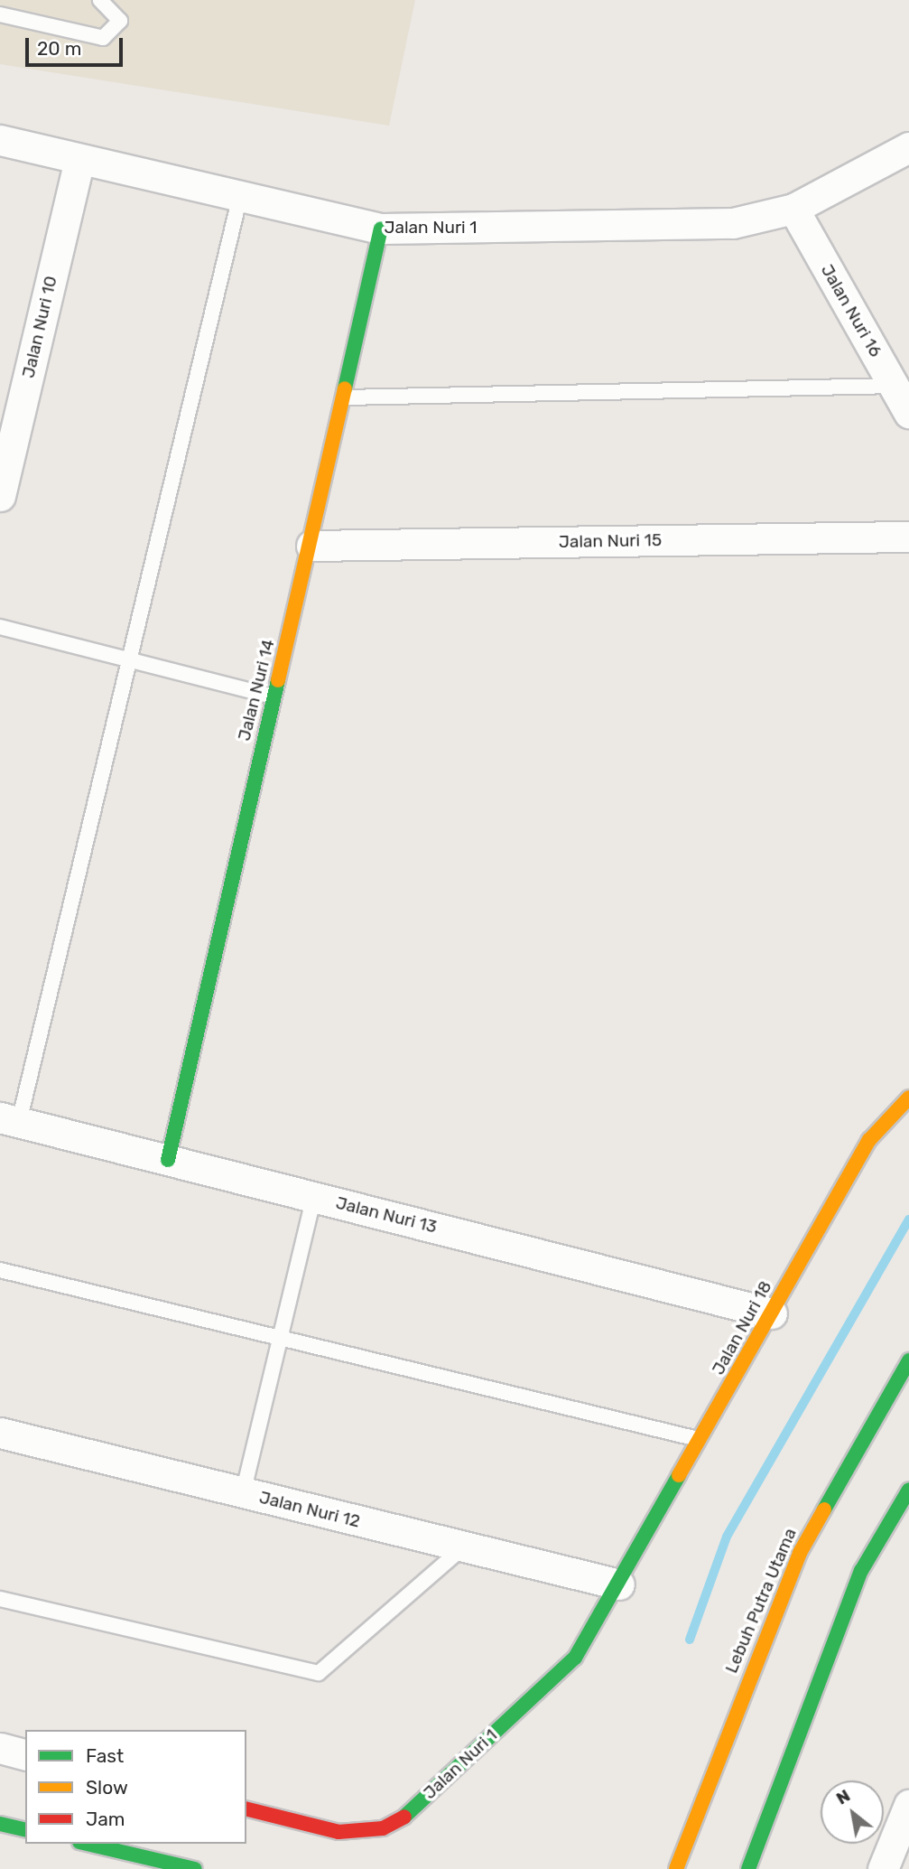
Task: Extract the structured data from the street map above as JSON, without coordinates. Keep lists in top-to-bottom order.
{
  "streets": {
    "street": [
      "Jalan Nuri 1",
      "Jalan Nuri 16",
      "Jalan Nuri 10",
      "Jalan Nuri 15",
      "Jalan Nuri 14",
      "Jalan Nuri 13",
      "Jalan Nuri 18",
      "Jalan Nuri 12",
      "Lebuh Putra Utama"
    ]
  },
  "crossings": [
    ["Jalan Nuri 1", "Jalan Nuri 16"],
    ["Jalan Nuri 1", "Jalan Nuri 10"],
    ["Jalan Nuri 1", "Jalan Nuri 14"],
    ["Jalan Nuri 1", "Jalan Nuri 18"],
    ["Jalan Nuri 1", "Jalan Nuri 12"],
    ["Jalan Nuri 15", "Jalan Nuri 14"],
    ["Jalan Nuri 14", "Jalan Nuri 13"],
    ["Jalan Nuri 13", "Jalan Nuri 18"],
    ["Jalan Nuri 18", "Jalan Nuri 12"]
  ],
  "legend": ["Fast", "Slow", "Jam"],
  "scale_bar": "20 m",
  "north": "top left"
}
